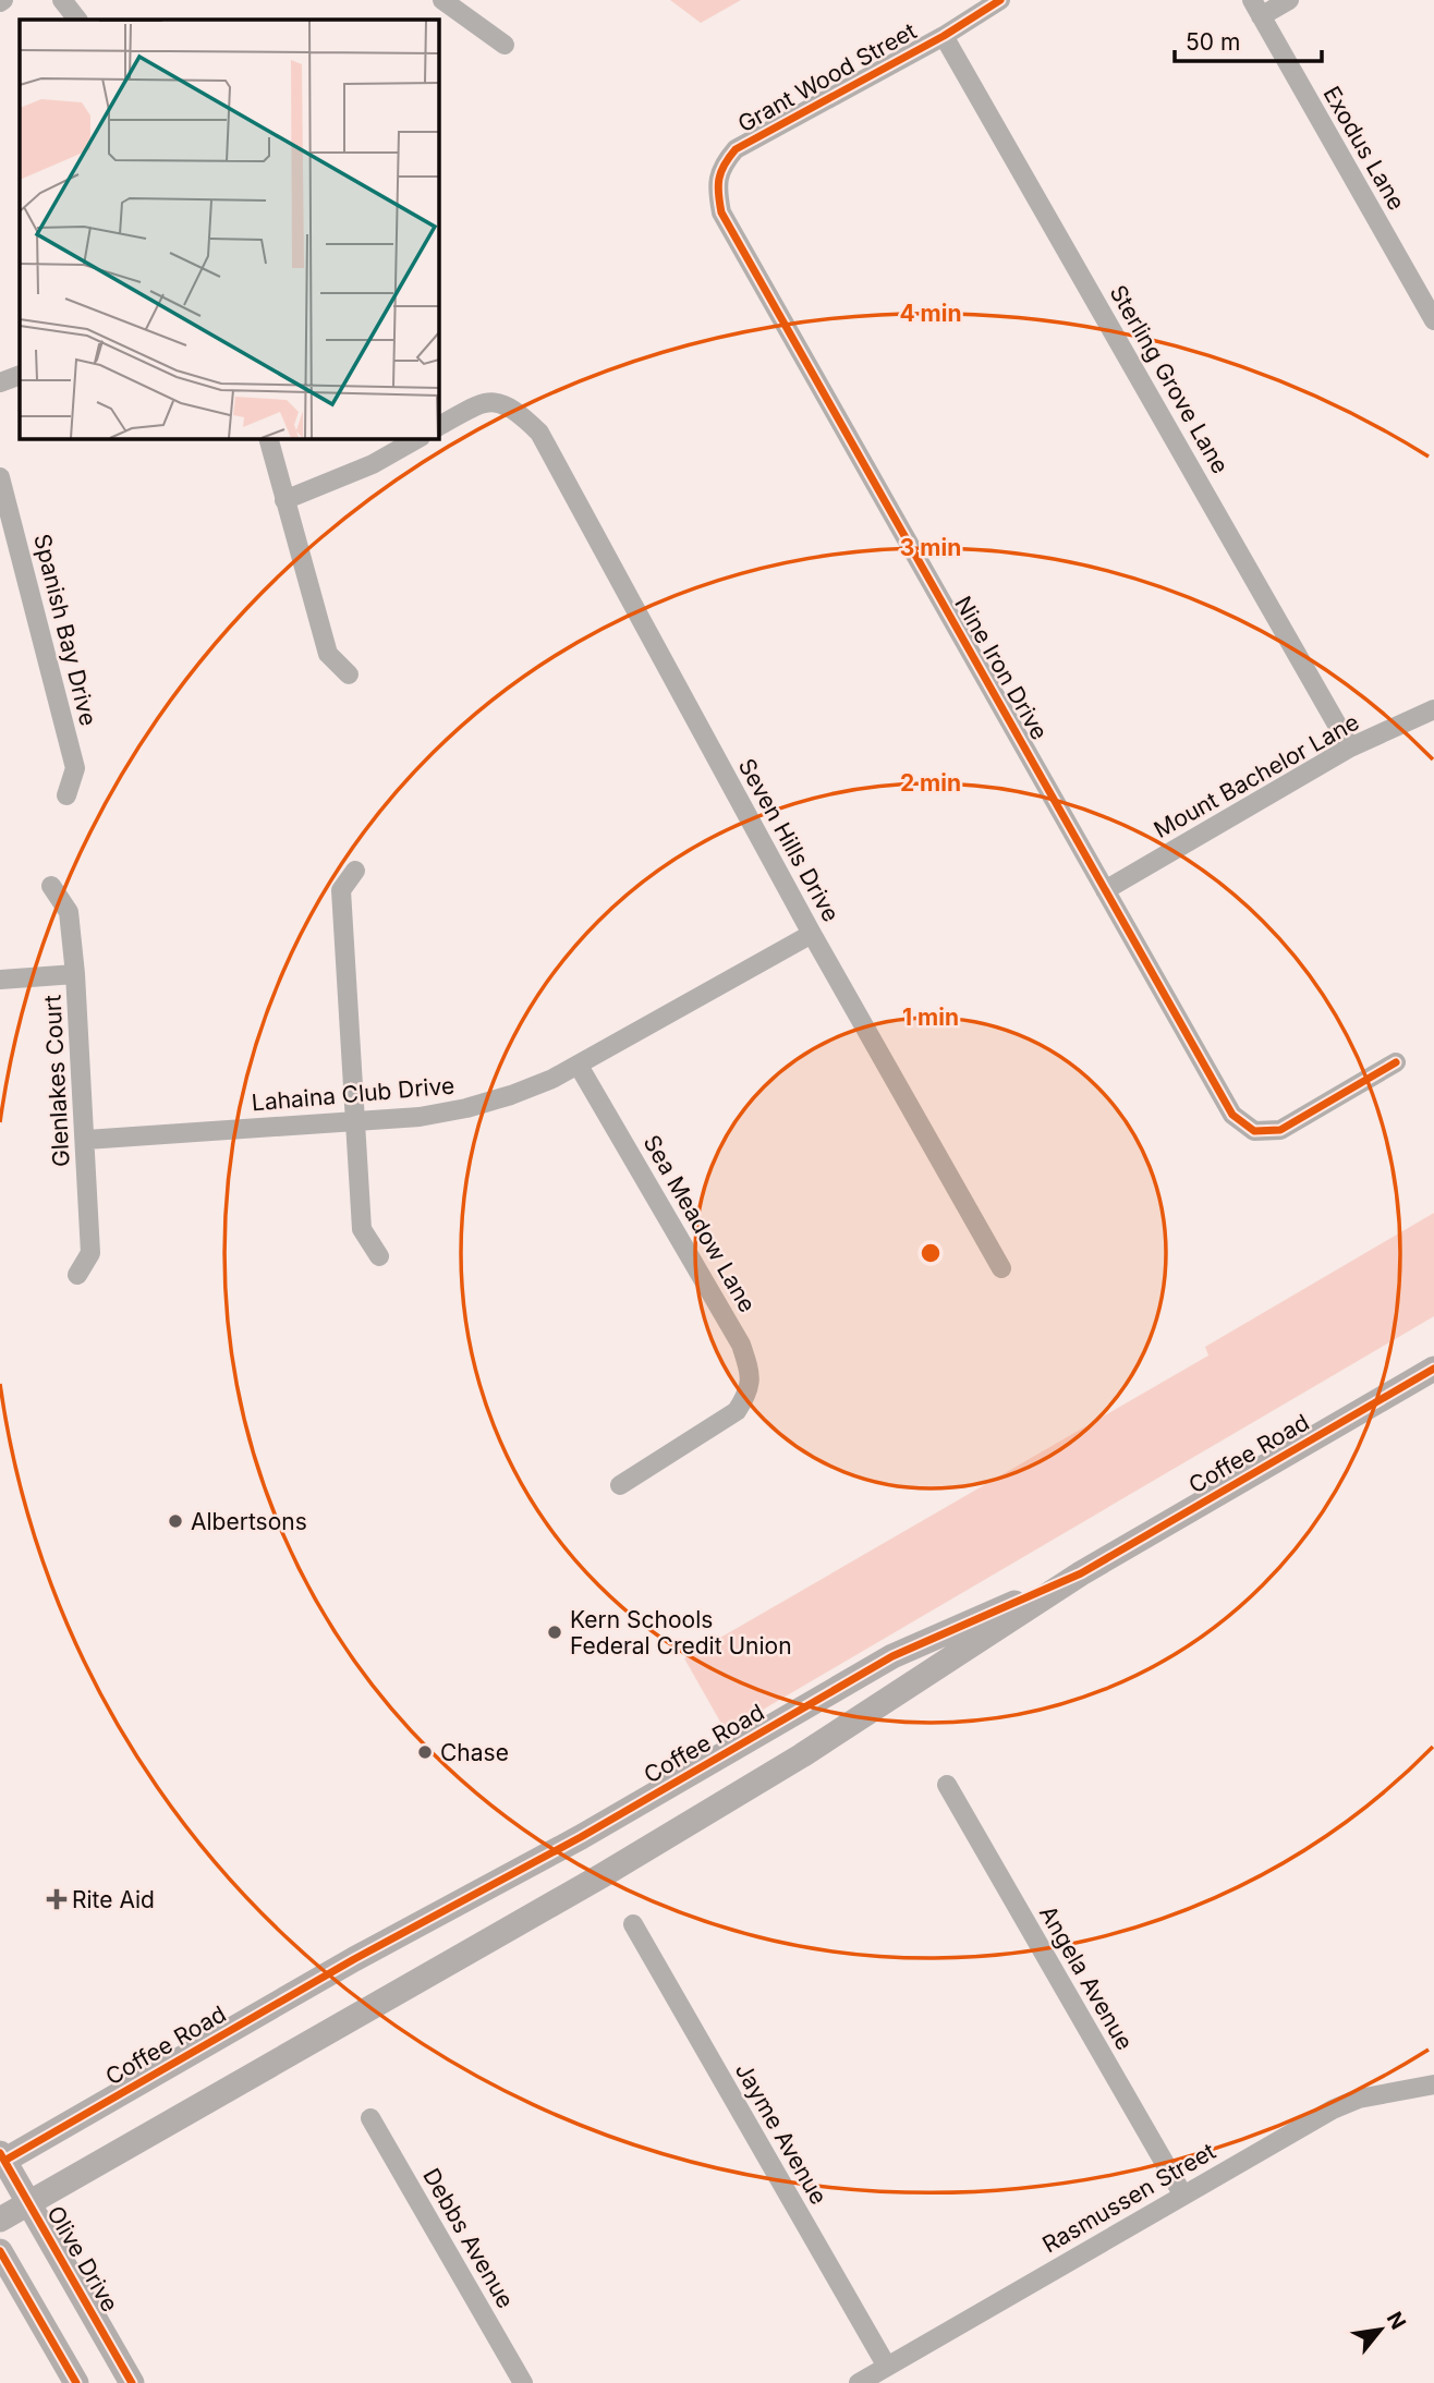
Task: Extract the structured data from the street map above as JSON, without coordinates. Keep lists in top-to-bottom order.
{
  "streets": {
    "main road": ["Coffee Road", "Olive Drive"],
    "street": [
      "Grant Wood Street",
      "Exodus Lane",
      "Sterling Grove Lane",
      "Spanish Bay Drive",
      "Nine Iron Drive",
      "Mount Bachelor Lane",
      "Seven Hills Drive",
      "Glenlakes Court",
      "Lahaina Club Drive",
      "Sea Meadow Lane",
      "Angela Avenue",
      "Jayme Avenue",
      "Rasmussen Street",
      "Debbs Avenue"
    ]
  },
  "crossings": [
    ["Grant Wood Street", "Sterling Grove Lane"],
    ["Grant Wood Street", "Nine Iron Drive"],
    ["Sterling Grove Lane", "Mount Bachelor Lane"],
    ["Nine Iron Drive", "Mount Bachelor Lane"],
    ["Seven Hills Drive", "Lahaina Club Drive"],
    ["Glenlakes Court", "Lahaina Club Drive"],
    ["Lahaina Club Drive", "Sea Meadow Lane"],
    ["Coffee Road", "Olive Drive"],
    ["Angela Avenue", "Rasmussen Street"],
    ["Jayme Avenue", "Rasmussen Street"]
  ],
  "places": {
    "other": ["Albertsons", "Kern Schools Federal Credit Union", "Chase"],
    "health": ["Rite Aid"]
  },
  "scale_bar": "50 m",
  "north": "top right",
  "rings": [
    "4 min",
    "3 min",
    "2 min",
    "1 min"
  ]
}
